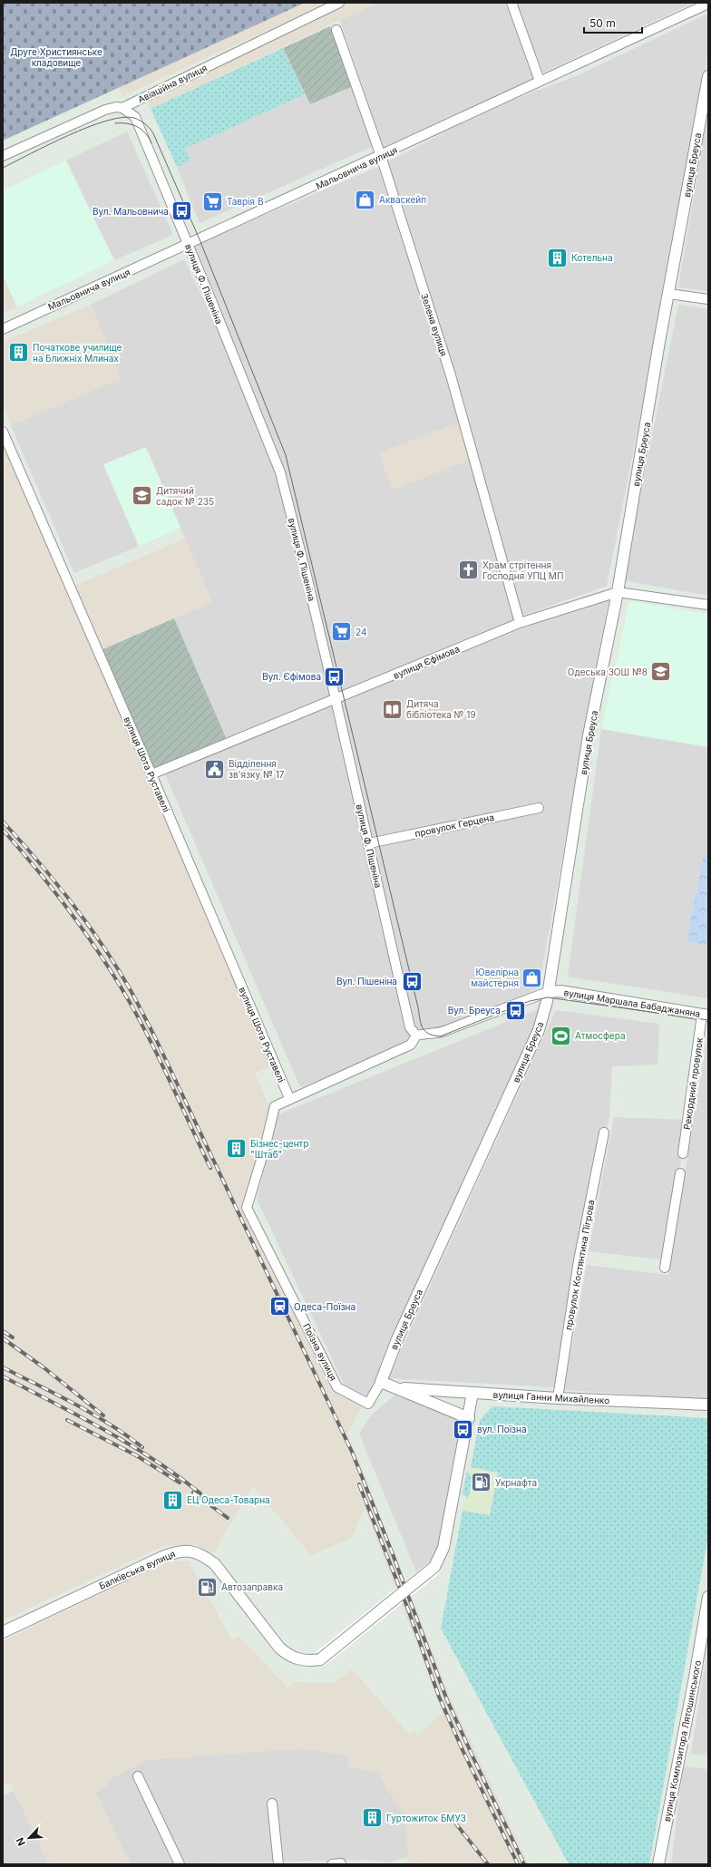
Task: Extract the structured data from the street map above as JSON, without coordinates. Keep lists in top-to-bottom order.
{
  "streets": {
    "street": [
      "Авіаційна вулиця",
      "вулиця Бреуса",
      "Мальовнича вулиця",
      "вулиця Ф. Пішеніна",
      "Зелена вулиця",
      "вулиця Єфімова",
      "вулиця Шота Руставелі",
      "провулок Герцена",
      "вулиця Маршала Бабаджаняна",
      "Рекордний провулок",
      "провулок Костянтина Пігрова",
      "Поїзна вулиця",
      "вулиця Ганни Михайленко",
      "Балківська вулиця",
      "вулиця Композитора Лятошинського"
    ]
  },
  "crossings": [
    ["Авіаційна вулиця", "вулиця Ф. Пішеніна"],
    ["вулиця Бреуса", "вулиця Єфімова"],
    ["вулиця Бреуса", "вулиця Маршала Бабаджаняна"],
    ["вулиця Бреуса", "Поїзна вулиця"],
    ["вулиця Бреуса", "вулиця Ганни Михайленко"],
    ["Мальовнича вулиця", "вулиця Ф. Пішеніна"],
    ["Мальовнича вулиця", "Зелена вулиця"],
    ["вулиця Ф. Пішеніна", "вулиця Єфімова"],
    ["вулиця Ф. Пішеніна", "провулок Герцена"],
    ["вулиця Ф. Пішеніна", "вулиця Маршала Бабаджаняна"],
    ["Зелена вулиця", "вулиця Єфімова"],
    ["вулиця Єфімова", "вулиця Шота Руставелі"],
    ["вулиця Шота Руставелі", "Поїзна вулиця"],
    ["вулиця Маршала Бабаджаняна", "Рекордний провулок"],
    ["провулок Костянтина Пігрова", "вулиця Ганни Михайленко"],
    ["Поїзна вулиця", "вулиця Ганни Михайленко"],
    ["вулиця Ганни Михайленко", "Балківська вулиця"]
  ],
  "parks": ["Друге Християнське кладовище"],
  "places": {
    "shop": ["Акваскейп", "Ювелірна майстерня"],
    "supermarket": ["Таврія В", "24"],
    "bus stop": [
      "Вул. Мальовнича",
      "Вул. Єфімова",
      "Вул. Пішеніна",
      "Вул. Бреуса",
      "вул. Поїзна"
    ],
    "building": [
      "Котельна",
      "Початкове училище на Ближніх Млинах",
      "Бізнес-центр \"Штаб\"",
      "ЕЦ Одеса-Товарна",
      "Гуртожиток БМУЗ"
    ],
    "school or university": ["Дитячий садок № 235", "Одеська ЗОШ №8"],
    "church": ["Храм стрітення Господня УПЦ МП"],
    "library": ["Дитяча бібліотека № 19"],
    "public building": ["Відділення зв'язку № 17"],
    "sports": ["Атмосфера"],
    "station": ["Одеса-Поїзна"],
    "fuel station": ["Укрнафта", "Автозаправка"]
  },
  "scale_bar": "50 m",
  "north": "bottom left"
}
